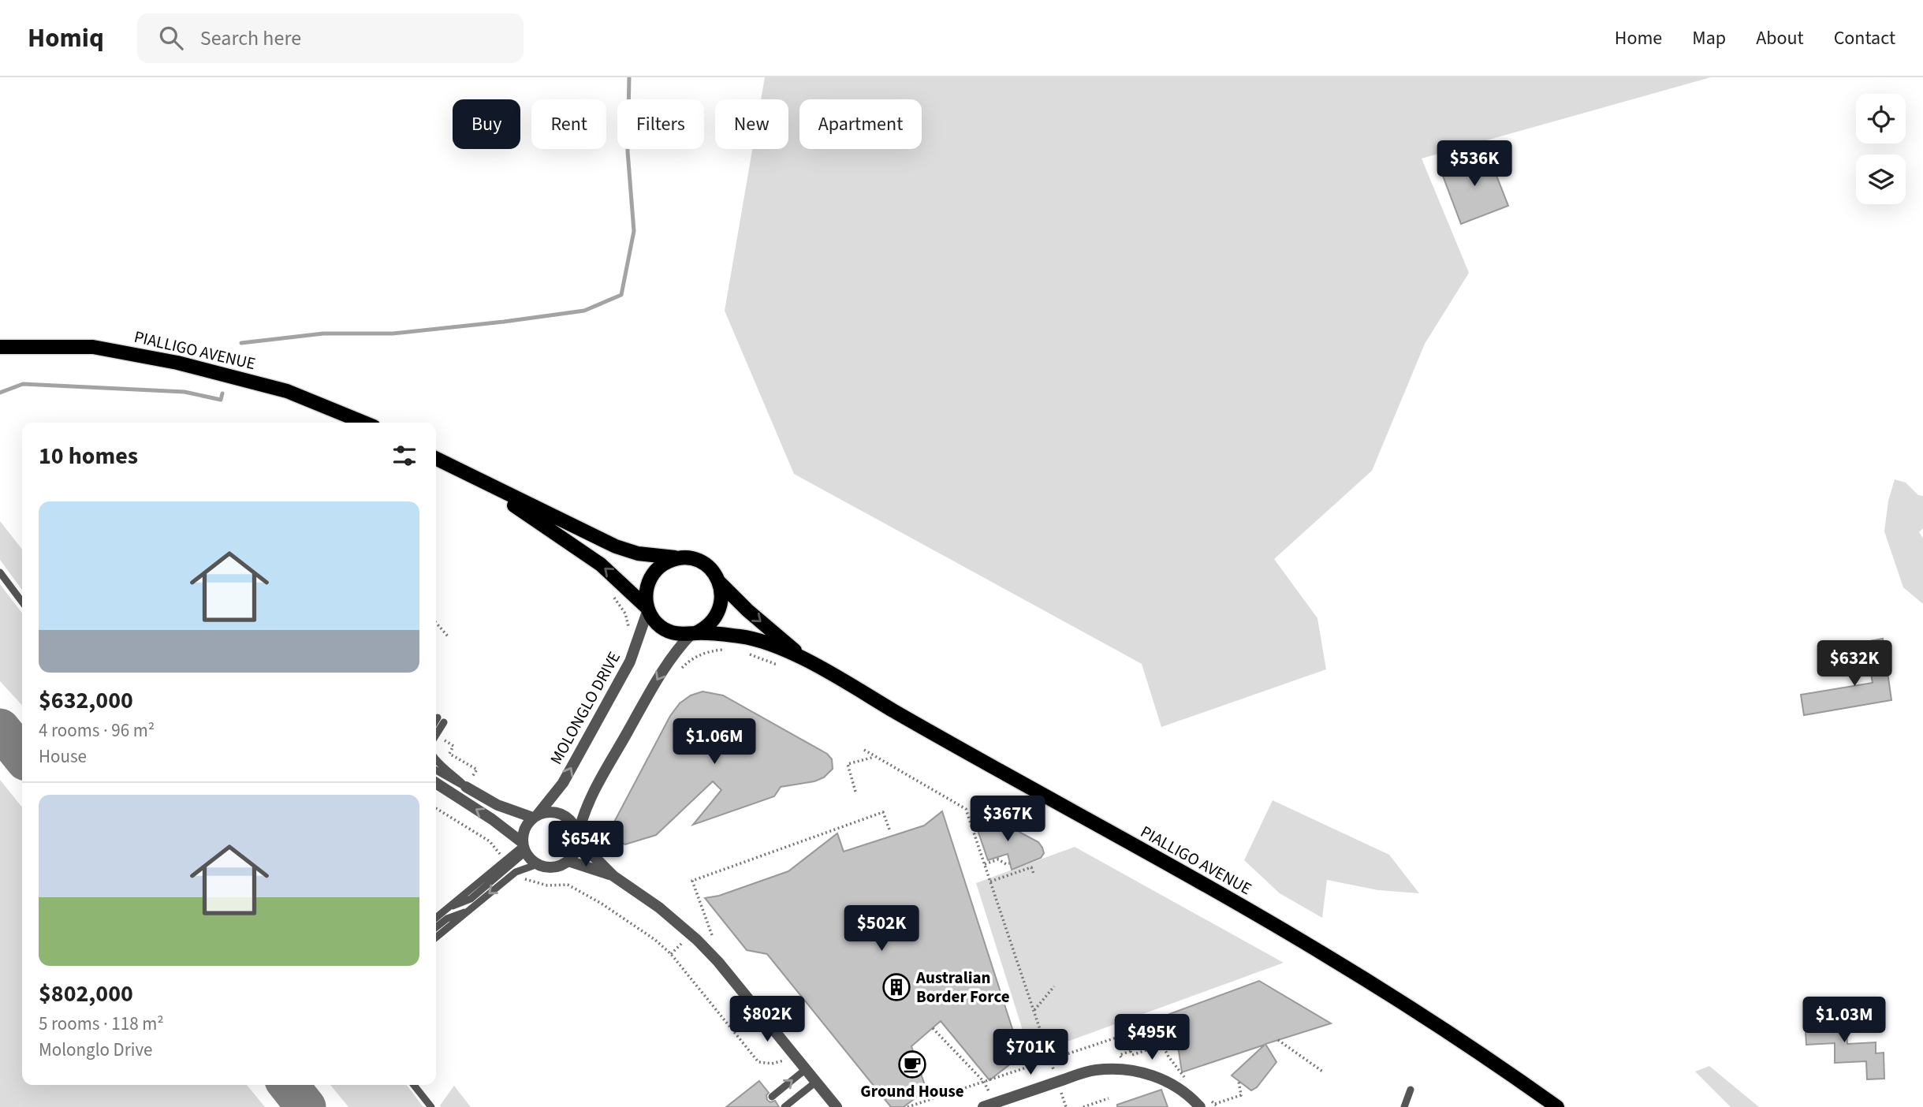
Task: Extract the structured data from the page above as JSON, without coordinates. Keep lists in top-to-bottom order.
{
  "streets": {
    "main road": ["PIALLIGO AVENUE"],
    "street": ["MOLONGLO DRIVE"]
  },
  "crossings": [
    ["PIALLIGO AVENUE", "MOLONGLO DRIVE"]
  ],
  "places": {
    "building": ["Australian Border Force"],
    "cafe": ["Ground House"]
  },
  "page": {
    "header": "Homiq",
    "search": "Search here",
    "nav": [
      "Home",
      "Map",
      "About",
      "Contact"
    ],
    "chip": [
      "Buy",
      "Rent",
      "Filters",
      "New",
      "Apartment"
    ],
    "price": [
      "$536K",
      "$632K",
      "$1.06M",
      "$367K",
      "$654K",
      "$502K",
      "$802K",
      "$1.03M",
      "$495K",
      "$701K"
    ],
    "heading": "10 homes",
    "list": [
      {
        "name": "$632,000",
        "note": "4 rooms · 96 m² · House"
      },
      {
        "name": "$802,000",
        "note": "5 rooms · 118 m² · Molonglo Drive"
      }
    ]
  }
}
